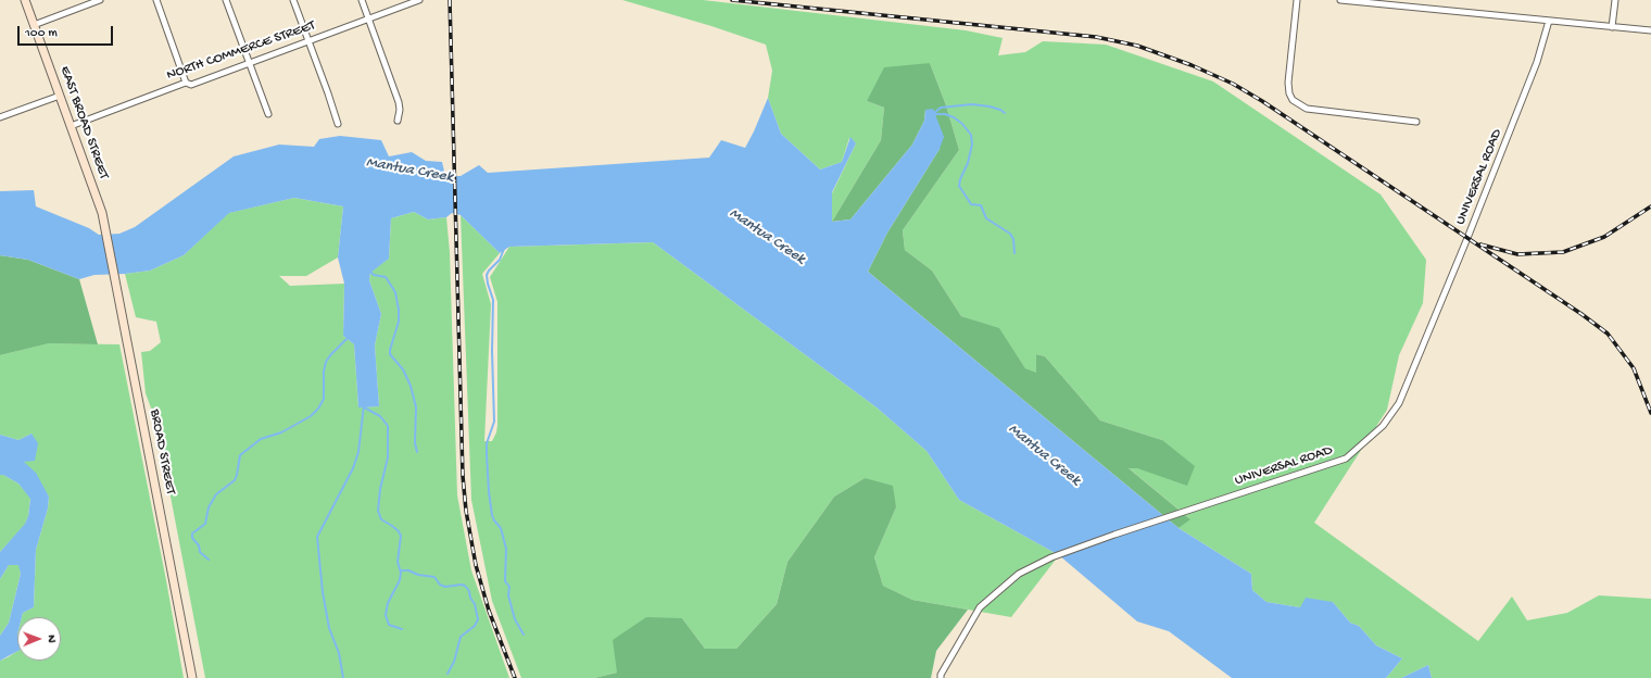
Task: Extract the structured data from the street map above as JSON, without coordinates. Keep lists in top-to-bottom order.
{
  "streets": {
    "main road": ["EAST BROAD STREET", "BROAD STREET"],
    "street": ["NORTH COMMERCE STREET", "UNIVERSAL ROAD"]
  },
  "crossings": [
    ["NORTH COMMERCE STREET", "EAST BROAD STREET"],
    ["EAST BROAD STREET", "BROAD STREET"]
  ],
  "water": ["Mantua Creek"],
  "scale_bar": "100 m",
  "north": "right"
}
